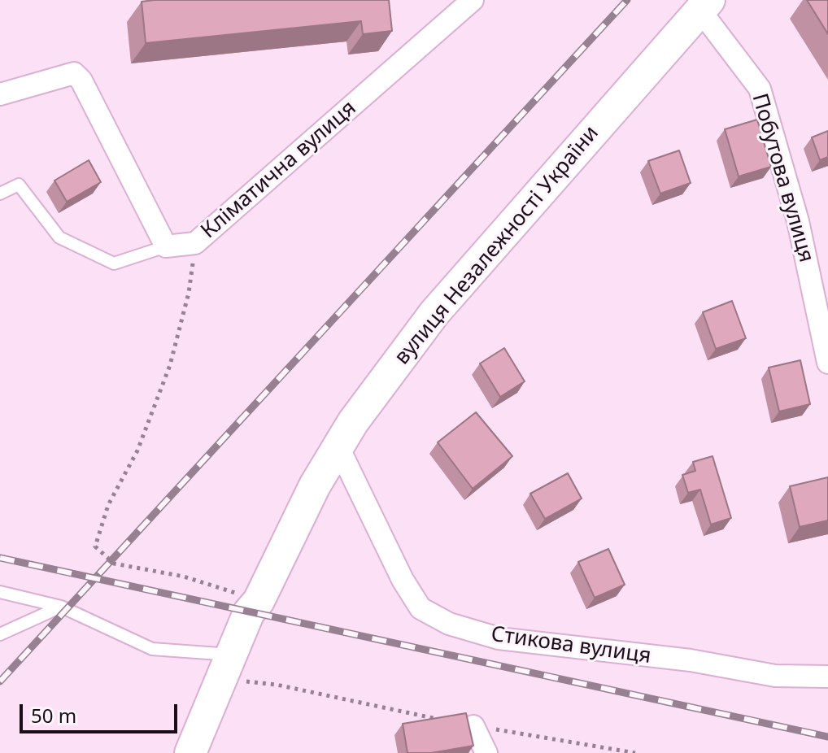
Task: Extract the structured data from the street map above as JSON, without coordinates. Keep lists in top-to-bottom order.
{
  "streets": {
    "main road": ["вулиця Незалежності України"],
    "street": ["Кліматична вулиця", "Побутова вулиця", "Стикова вулиця"]
  },
  "crossings": [
    ["Побутова вулиця", "вулиця Незалежності України"],
    ["вулиця Незалежності України", "Стикова вулиця"]
  ],
  "scale_bar": "50 m"
}
